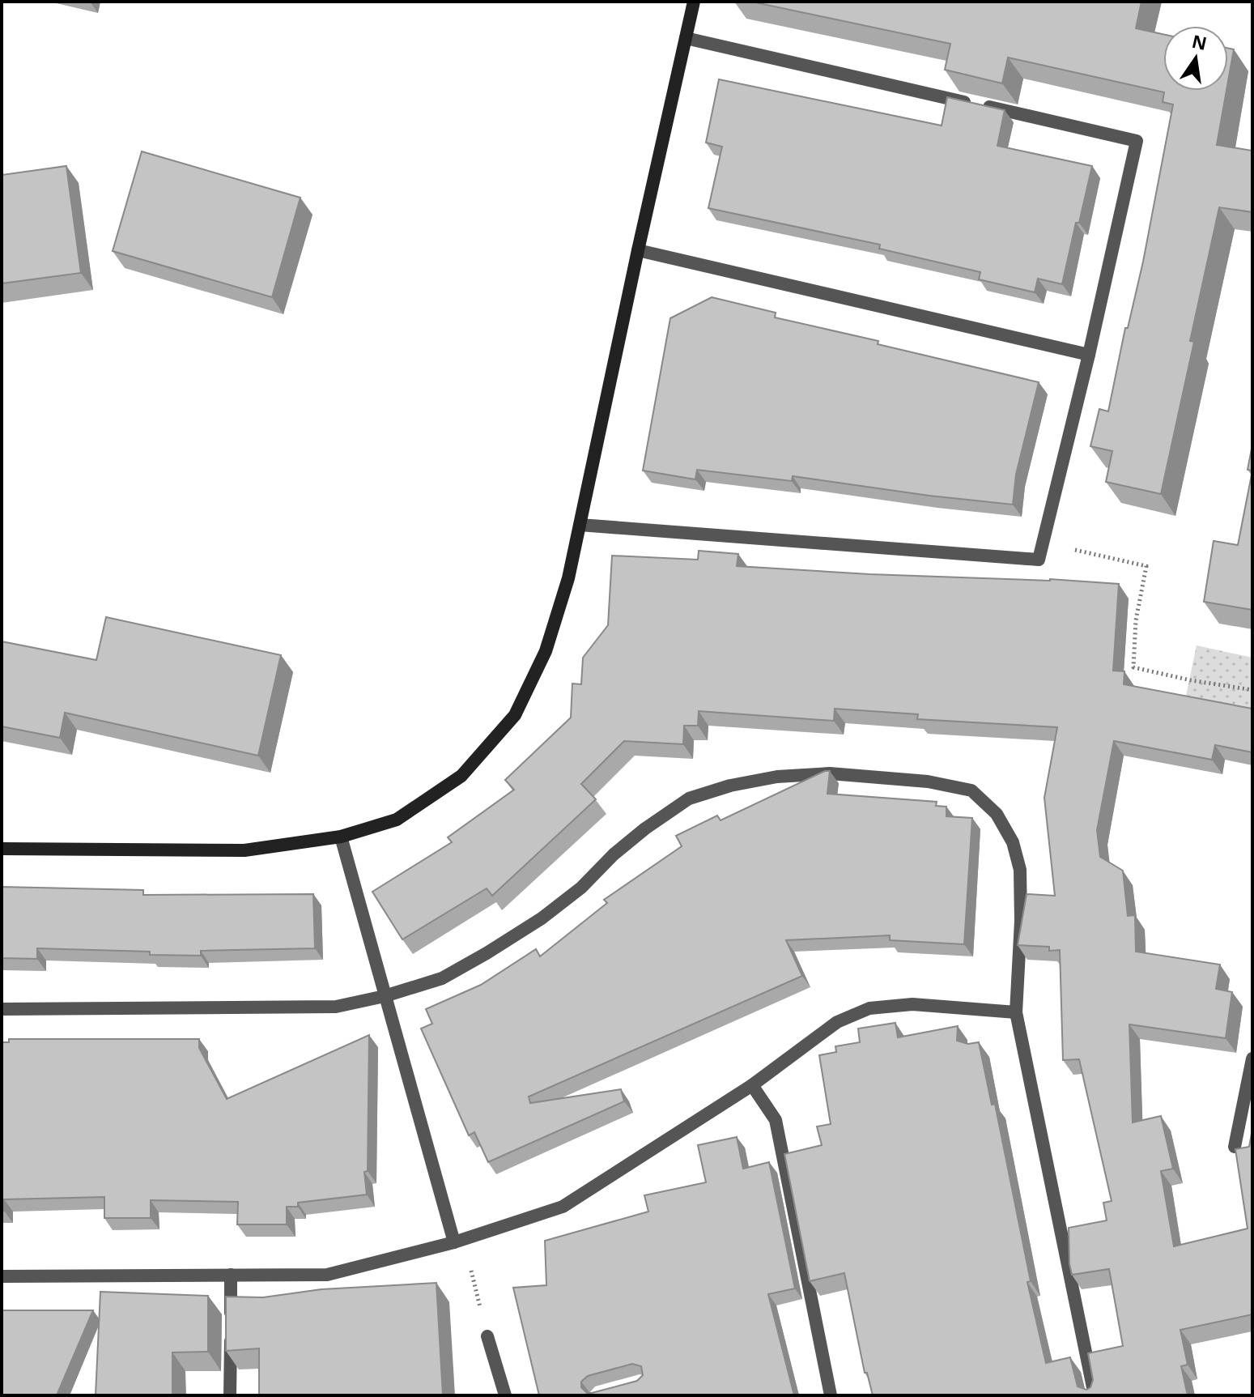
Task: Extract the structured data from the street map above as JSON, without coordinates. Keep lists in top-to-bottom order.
{
  "north": "top"
}
